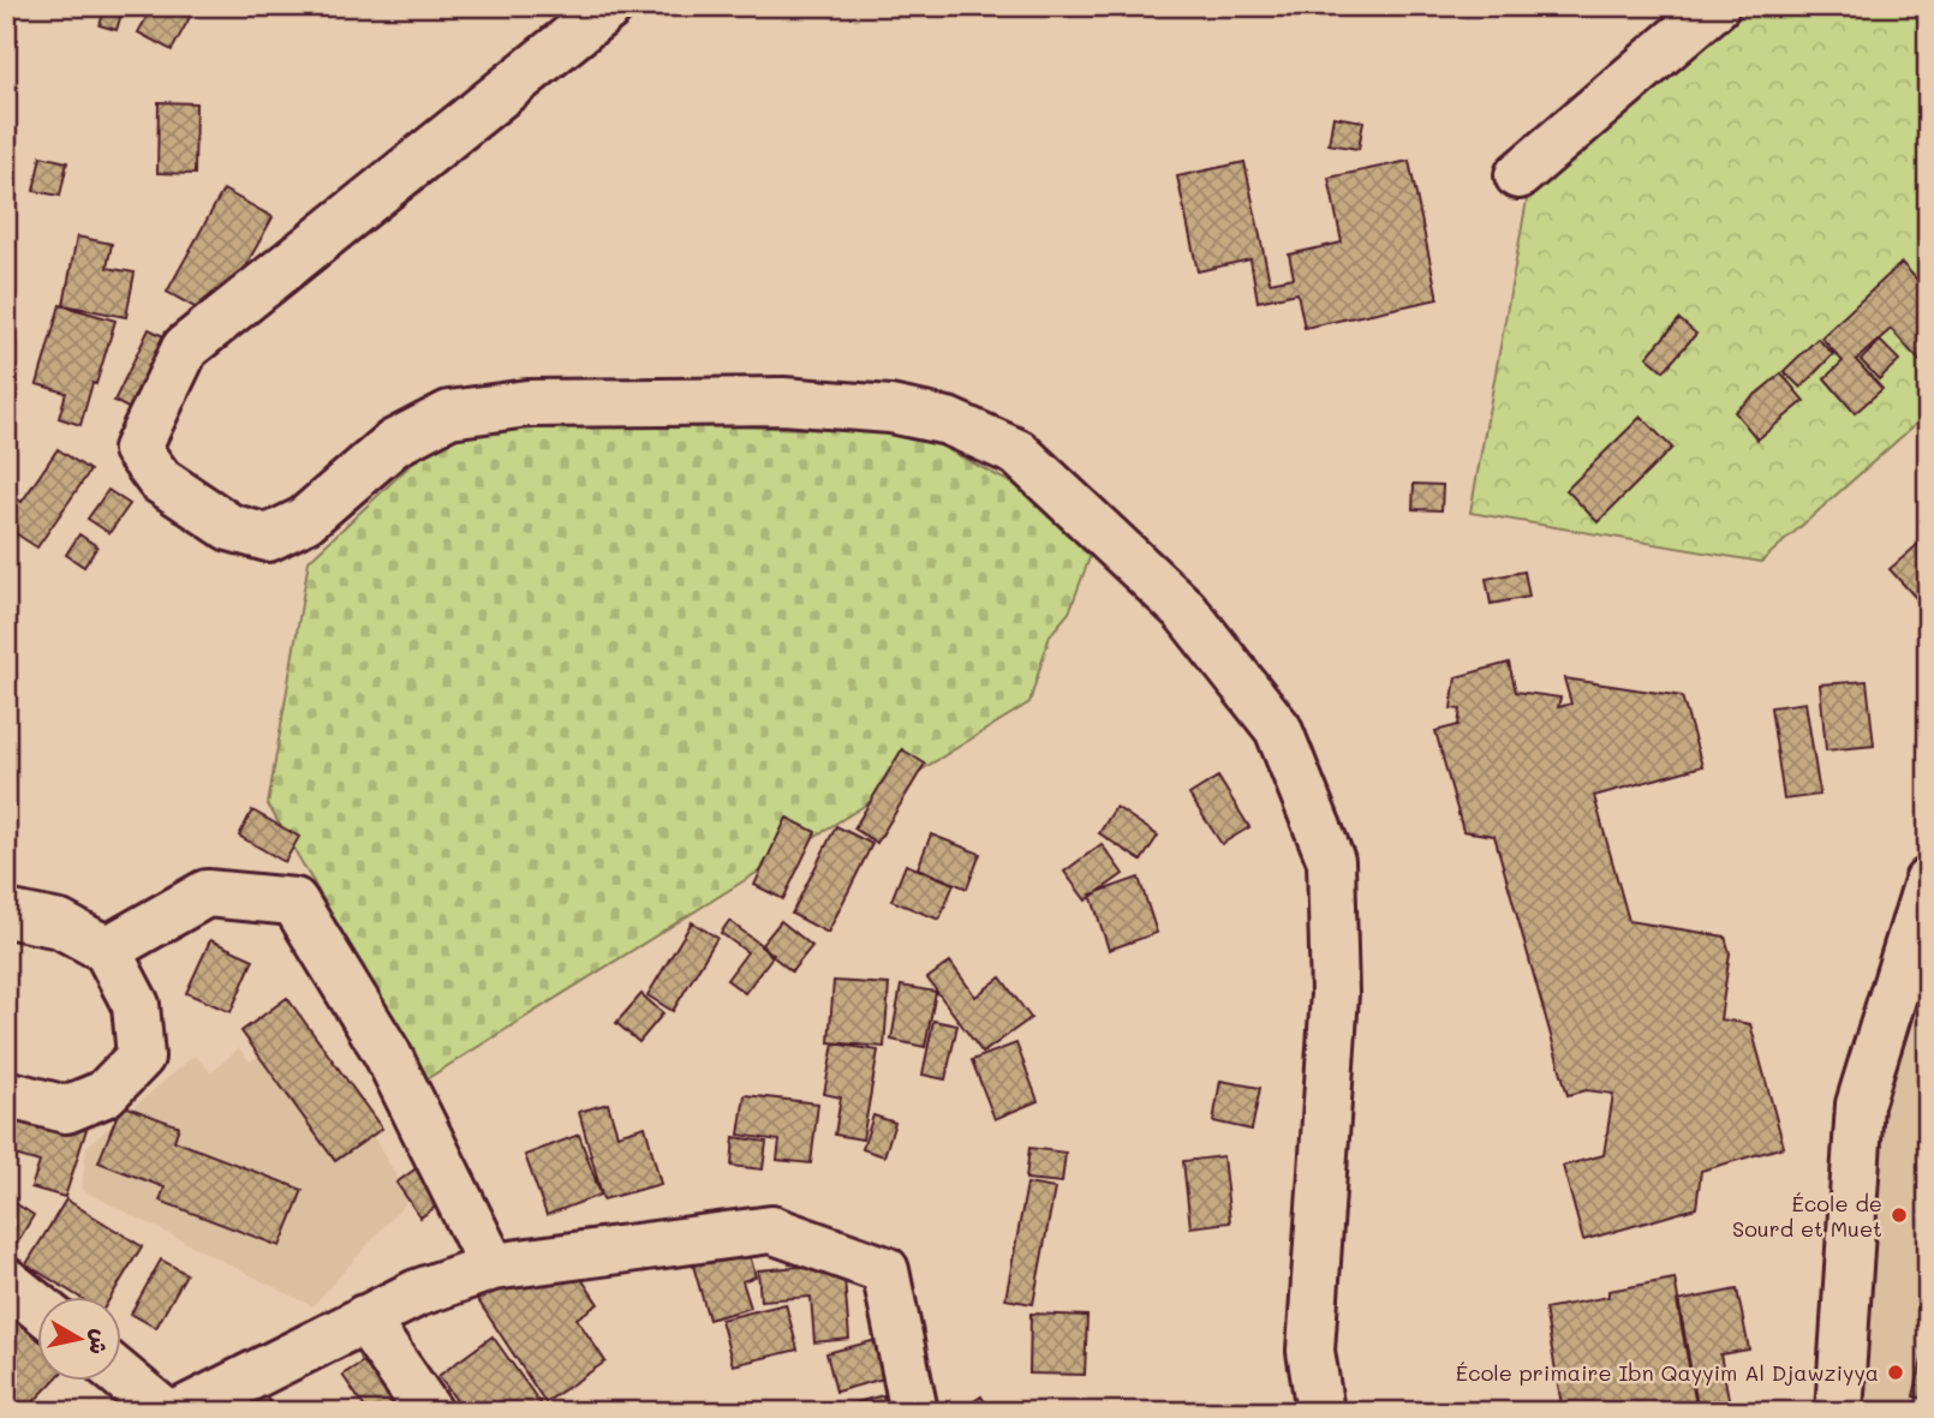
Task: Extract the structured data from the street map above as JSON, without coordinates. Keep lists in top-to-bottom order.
{
  "places": ["École de Sourd et Muet", "École primaire Ibn Qayyim Al Djawziyya"],
  "north": "right"
}
